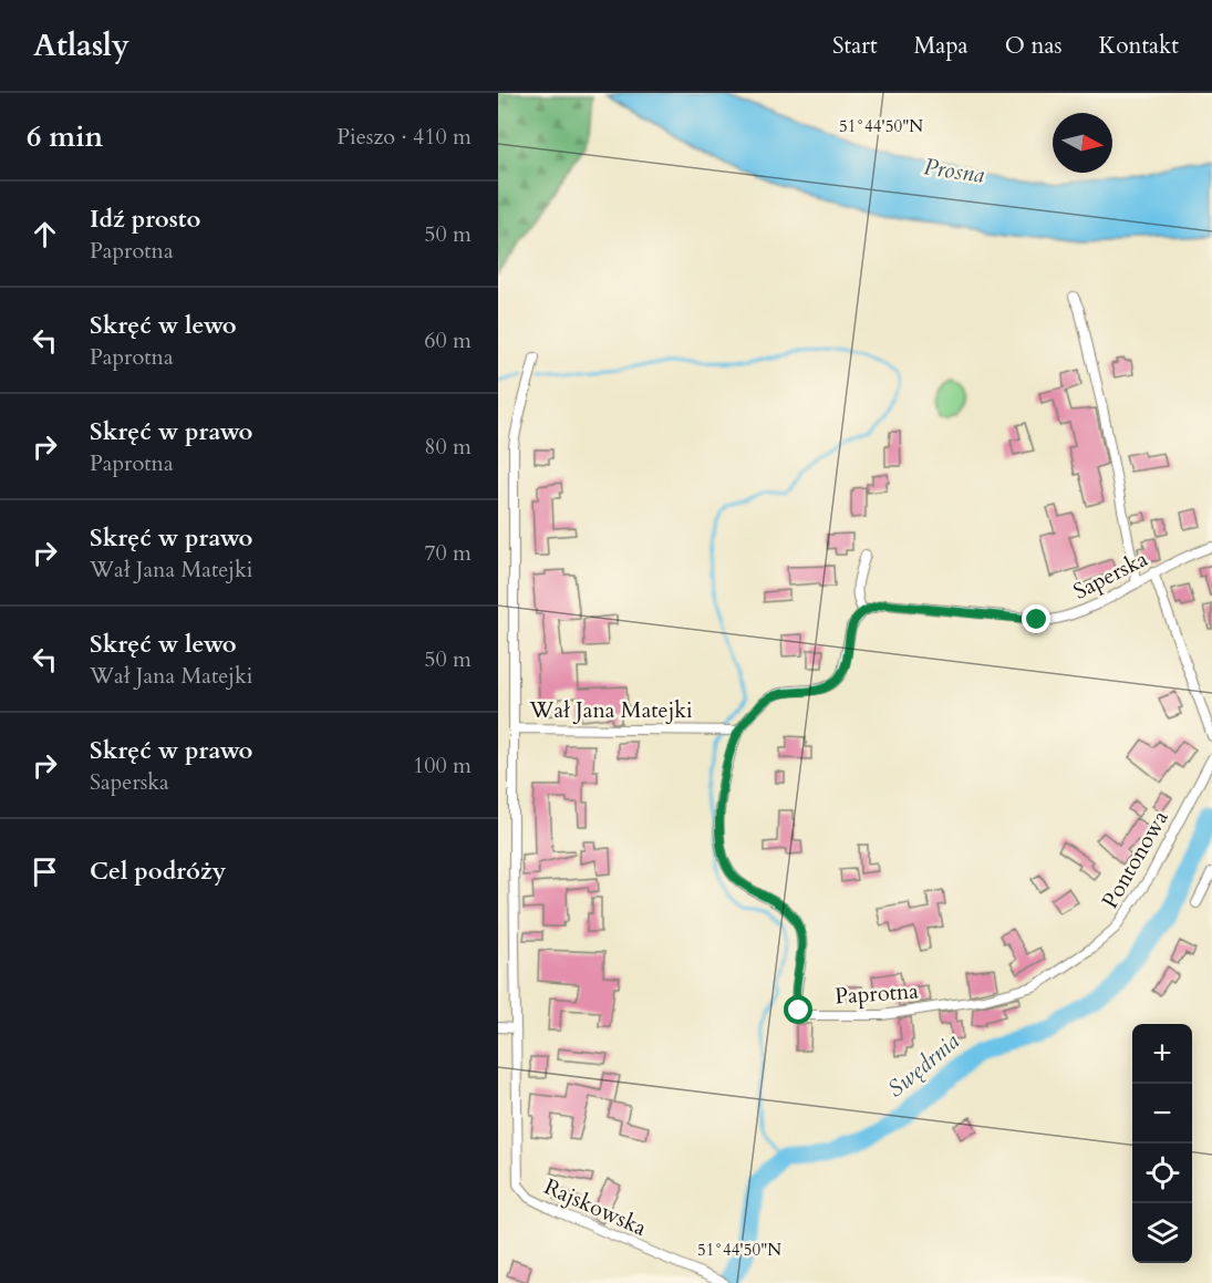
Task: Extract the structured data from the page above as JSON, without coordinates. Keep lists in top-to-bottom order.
{
  "streets": {
    "street": [
      "Saperska",
      "Wał Jana Matejki",
      "Pontonowa",
      "Paprotna",
      "Rajskowska"
    ]
  },
  "crossings": [
    ["Wał Jana Matejki", "Paprotna"],
    ["Wał Jana Matejki", "Rajskowska"],
    ["Pontonowa", "Paprotna"]
  ],
  "water": ["Prosna", "Swędrnia"],
  "north": "right",
  "page": {
    "header": "Atlasly",
    "nav": [
      "Start",
      "Mapa",
      "O nas",
      "Kontakt"
    ],
    "heading": ["6 min", "Pieszo · 410 m"],
    "list": [
      ["Idź prosto", "Paprotna", "50 m"],
      ["Skręć w lewo", "Paprotna", "60 m"],
      ["Skręć w prawo", "Paprotna", "80 m"],
      ["Skręć w prawo", "Wał Jana Matejki", "70 m"],
      ["Skręć w lewo", "Wał Jana Matejki", "50 m"],
      ["Skręć w prawo", "Saperska", "100 m"],
      "Cel podróży"
    ],
    "map_buttons": ["+", "−"]
  },
  "coordinates": ["51°44'50\"N"]
}
